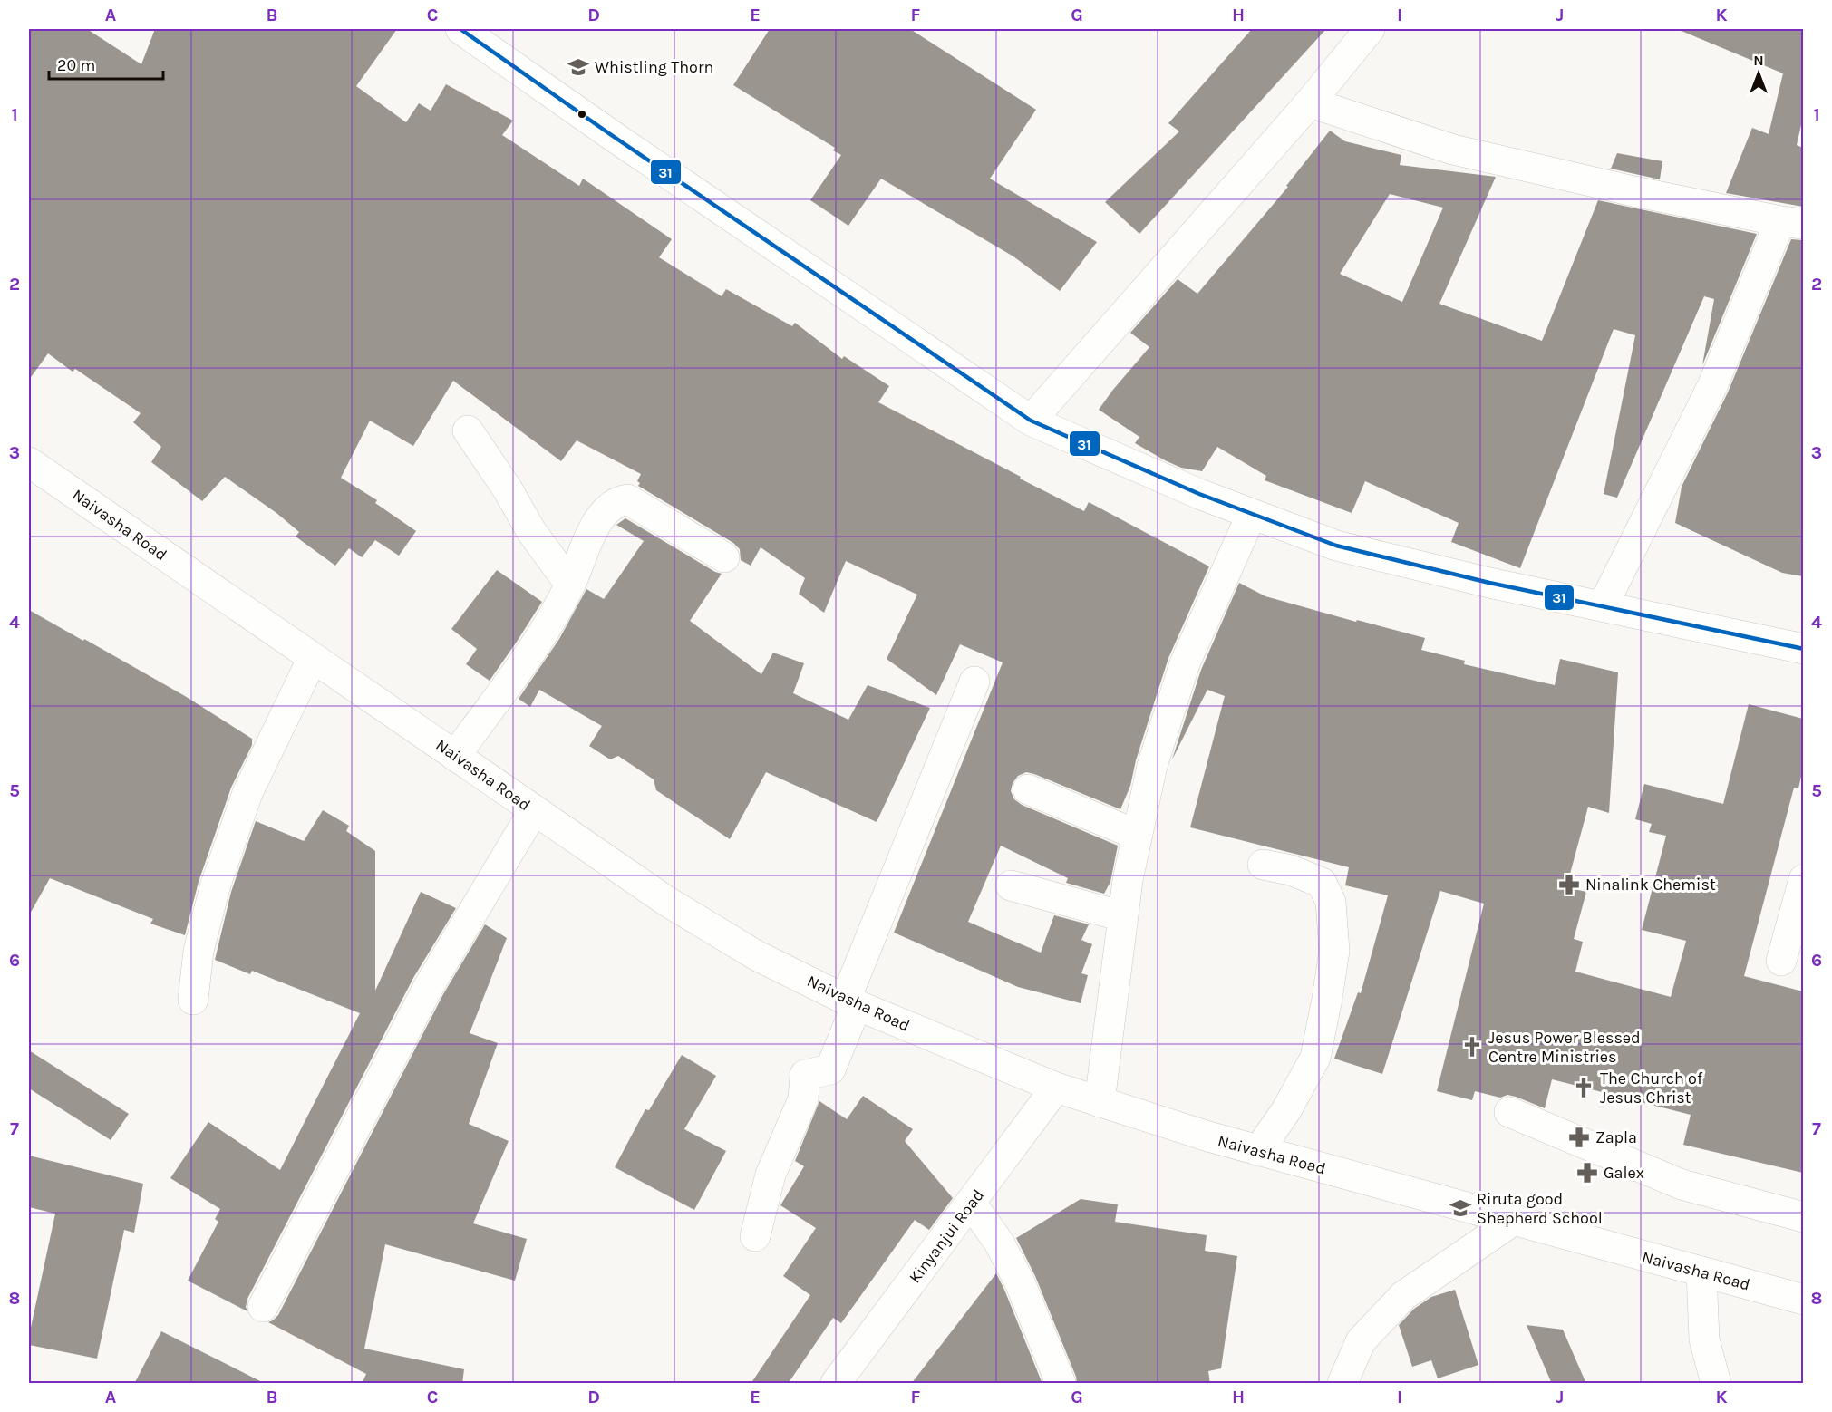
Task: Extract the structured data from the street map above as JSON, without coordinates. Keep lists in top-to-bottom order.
{
  "streets": {
    "street": ["Naivasha Road", "Kinyanjui Road"]
  },
  "crossings": [
    ["Naivasha Road", "Kinyanjui Road"]
  ],
  "places": {
    "school or university": ["Whistling Thorn", "Riruta good Shepherd School"],
    "pharmacy": ["Ninalink Chemist", "Zapla", "Galex"],
    "church": ["Jesus Power Blessed Centre Ministries", "The Church of Jesus Christ"]
  },
  "lines": ["transit line 31"],
  "scale_bar": "20 m",
  "north": "top",
  "grid": {
    "columns": [
      "A",
      "B",
      "C",
      "D",
      "E",
      "F",
      "G",
      "H",
      "I",
      "J",
      "K"
    ],
    "rows": [
      "1",
      "2",
      "3",
      "4",
      "5",
      "6",
      "7",
      "8"
    ]
  }
}
